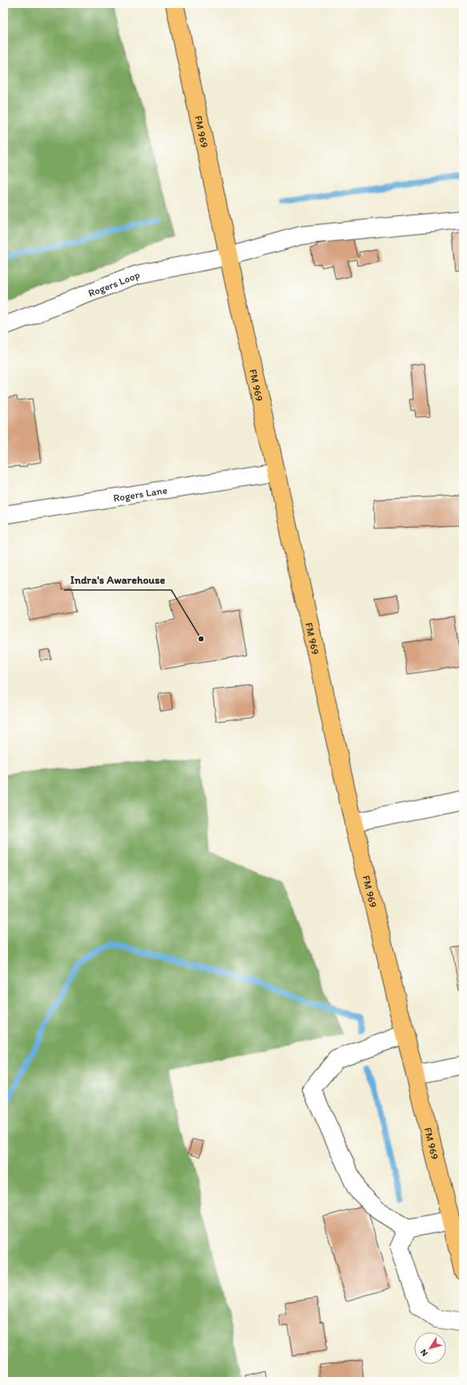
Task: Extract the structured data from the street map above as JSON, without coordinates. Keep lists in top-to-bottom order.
{
  "streets": {
    "main road": ["FM 969"],
    "street": ["Rogers Loop", "Rogers Lane"]
  },
  "crossings": [
    ["FM 969", "Rogers Loop"],
    ["FM 969", "Rogers Lane"]
  ],
  "places": ["Indra's Awarehouse"],
  "north": "bottom left"
}
